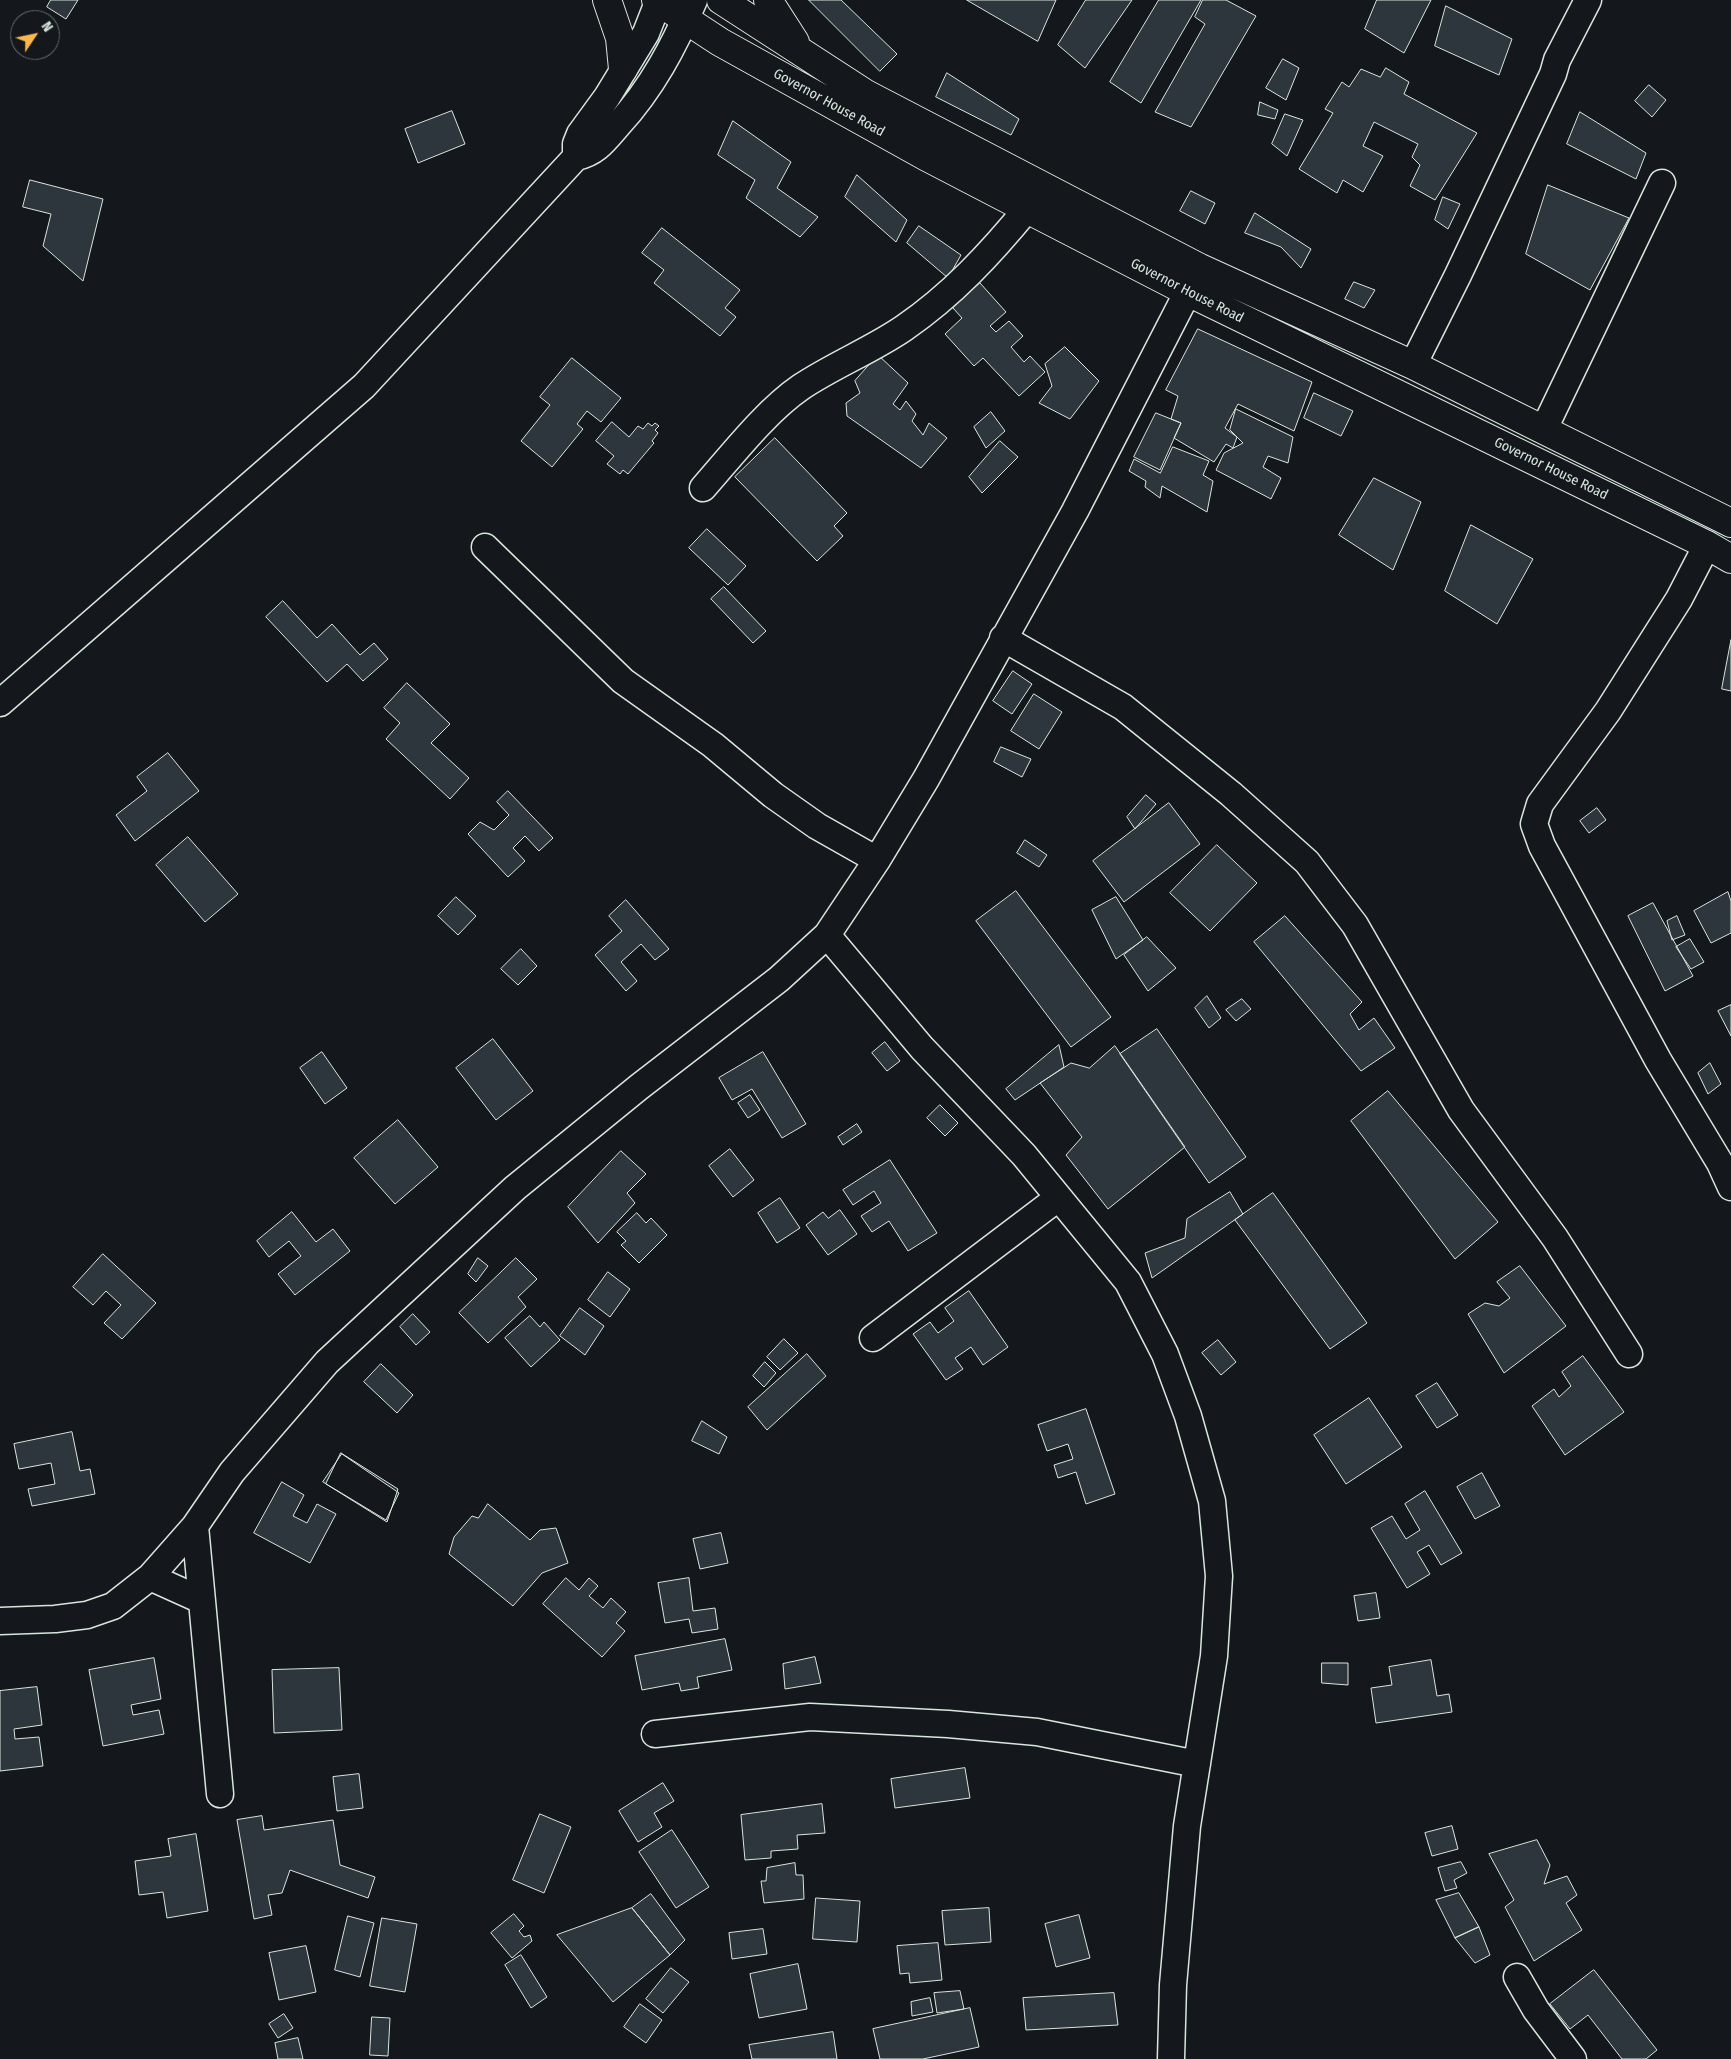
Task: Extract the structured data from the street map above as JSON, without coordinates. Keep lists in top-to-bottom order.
{
  "streets": {
    "main road": ["Governor House Road"]
  },
  "north": "top right"
}
